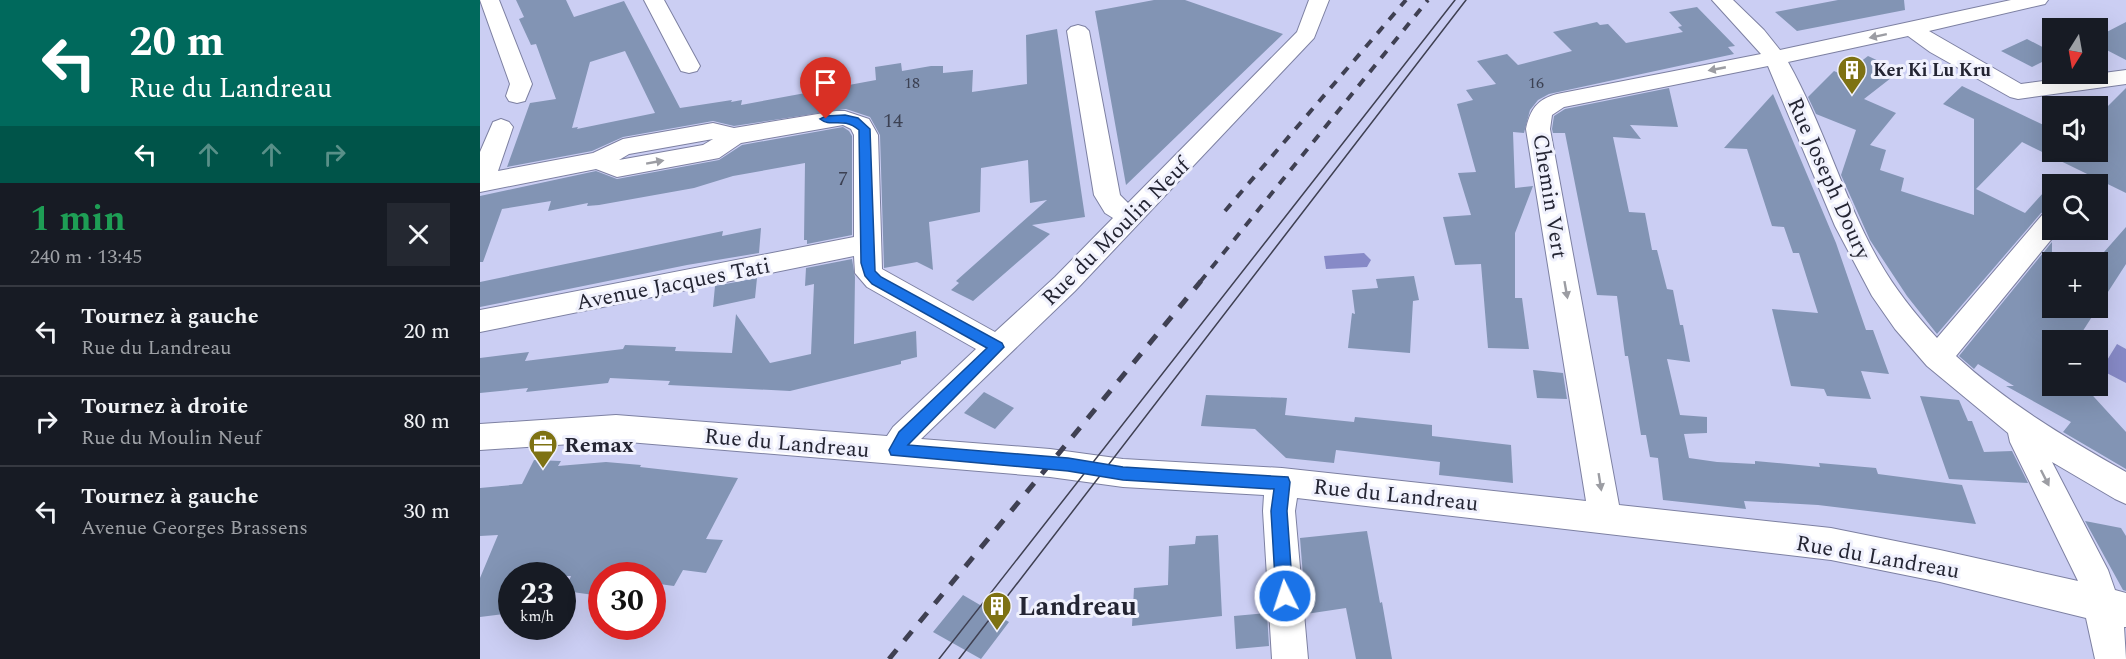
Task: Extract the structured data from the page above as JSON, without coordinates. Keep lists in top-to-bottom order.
{
  "streets": {
    "street": [
      "Rue Joseph Doury",
      "Chemin Vert",
      "Rue du Moulin Neuf",
      "Avenue Jacques Tati",
      "Rue du Landreau"
    ]
  },
  "crossings": [
    ["Rue Joseph Doury", "Chemin Vert"],
    ["Chemin Vert", "Rue du Landreau"],
    ["Rue du Moulin Neuf", "Rue du Landreau"]
  ],
  "places": {
    "building": ["Ker Ki Lu Kru", "Landreau"],
    "office": ["Remax"]
  },
  "house_numbers": [
    "18",
    "16",
    "14",
    "7"
  ],
  "north": "bottom",
  "page": {
    "turn": ["20 m", "Rue du Landreau"],
    "map_buttons": ["+", "−"],
    "heading": ["1 min", "240 m · 13:45"],
    "list": [
      {
        "name": "Tournez à gauche",
        "note": "Rue du Landreau",
        "value": "20 m"
      },
      {
        "name": "Tournez à droite",
        "note": "Rue du Moulin Neuf",
        "value": "80 m"
      },
      {
        "name": "Tournez à gauche",
        "note": "Avenue Georges Brassens",
        "value": "30 m"
      }
    ],
    "speed": "23 km/h",
    "limit": "30"
  }
}
